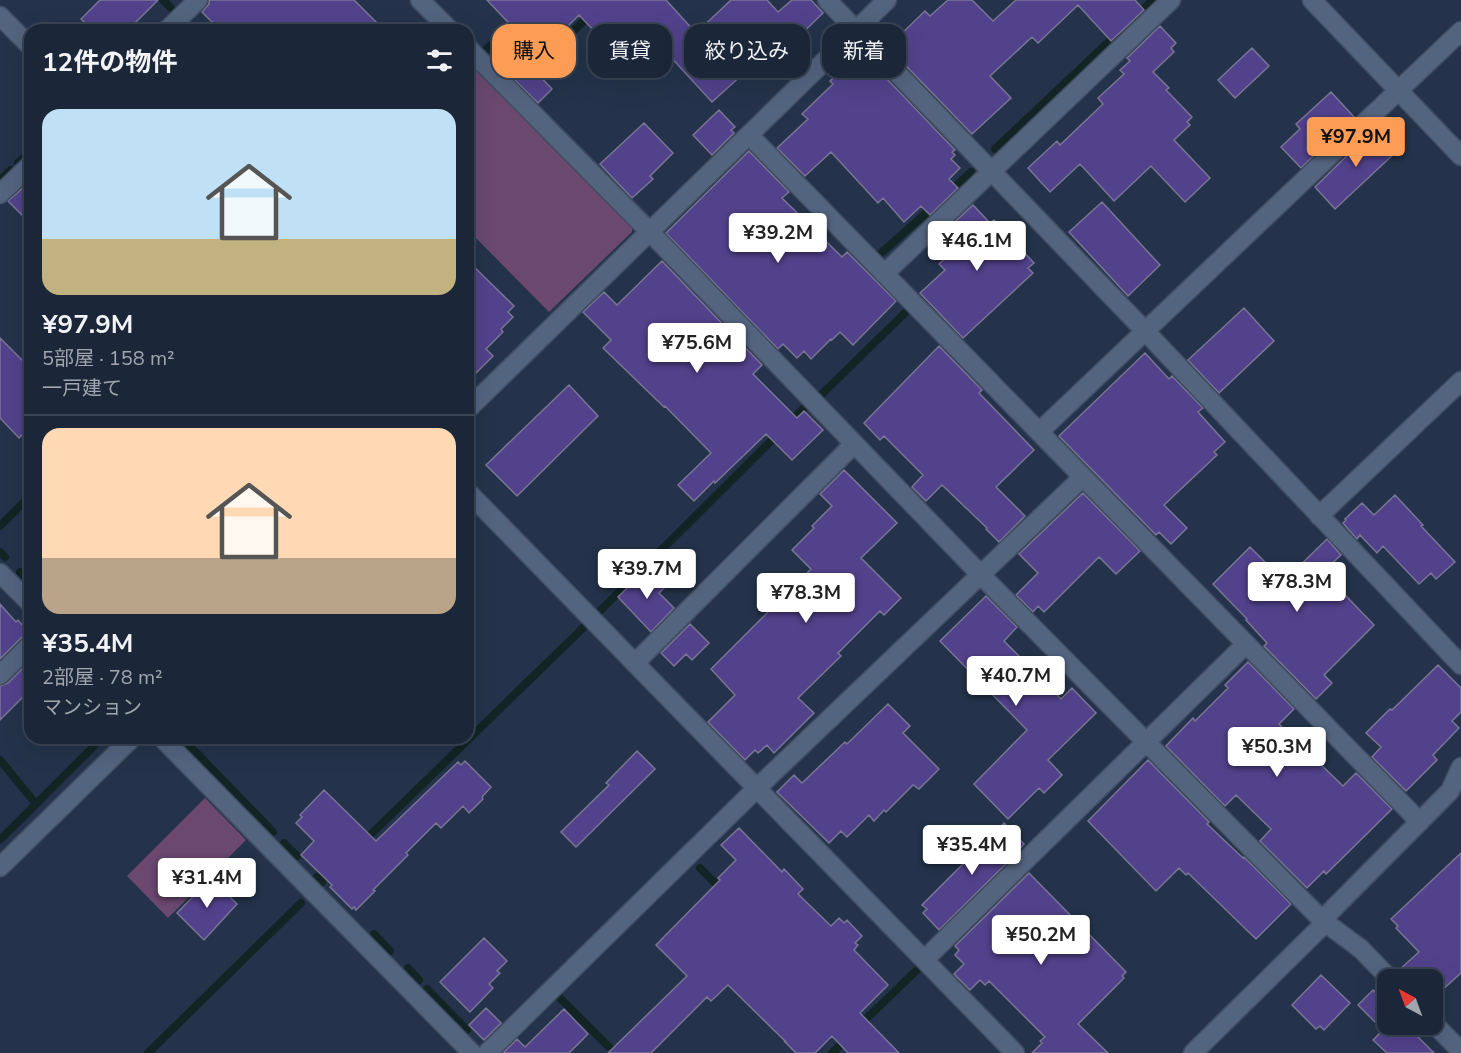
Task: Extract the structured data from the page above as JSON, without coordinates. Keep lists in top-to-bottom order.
{
  "north": "top left",
  "page": {
    "chip": [
      "購入",
      "賃貸",
      "絞り込み",
      "新着"
    ],
    "heading": "12件の物件",
    "list": [
      {
        "name": "¥97.9M",
        "note": "5部屋 · 158 m² · 一戸建て"
      },
      {
        "name": "¥35.4M",
        "note": "2部屋 · 78 m² · マンション"
      }
    ],
    "price": [
      "¥97.9M",
      "¥39.2M",
      "¥46.1M",
      "¥75.6M",
      "¥39.7M",
      "¥78.3M",
      "¥78.3M",
      "¥40.7M",
      "¥50.3M",
      "¥35.4M",
      "¥31.4M",
      "¥50.2M"
    ]
  }
}
